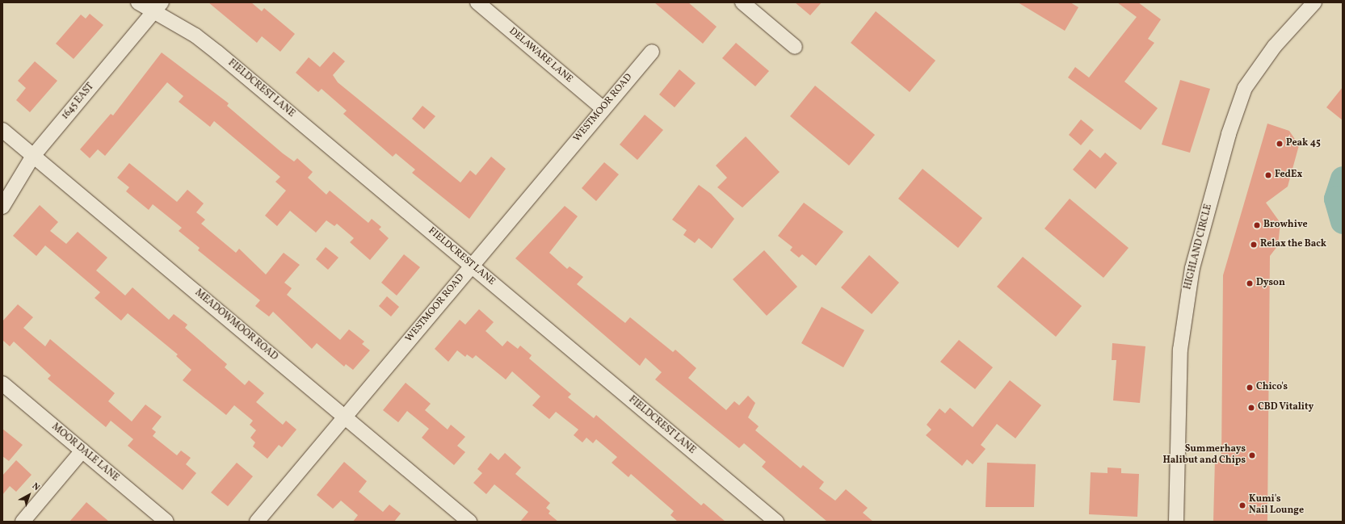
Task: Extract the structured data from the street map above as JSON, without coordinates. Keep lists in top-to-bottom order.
{
  "streets": {
    "street": [
      "DELAWARE LANE",
      "FIELDCREST LANE",
      "1645 EAST",
      "WESTMOOR ROAD",
      "HIGHLAND CIRCLE",
      "MEADOWMOOR ROAD",
      "MOOR DALE LANE"
    ]
  },
  "crossings": [
    ["DELAWARE LANE", "WESTMOOR ROAD"],
    ["FIELDCREST LANE", "1645 EAST"],
    ["FIELDCREST LANE", "WESTMOOR ROAD"],
    ["1645 EAST", "MEADOWMOOR ROAD"],
    ["WESTMOOR ROAD", "MEADOWMOOR ROAD"]
  ],
  "places": [
    "Peak 45",
    "FedEx",
    "Browhive",
    "Relax the Back",
    "Dyson",
    "Chico's",
    "CBD Vitality",
    "Summerhays Halibut and Chips",
    "Kumi's Nail Lounge"
  ],
  "north": "top right"
}
